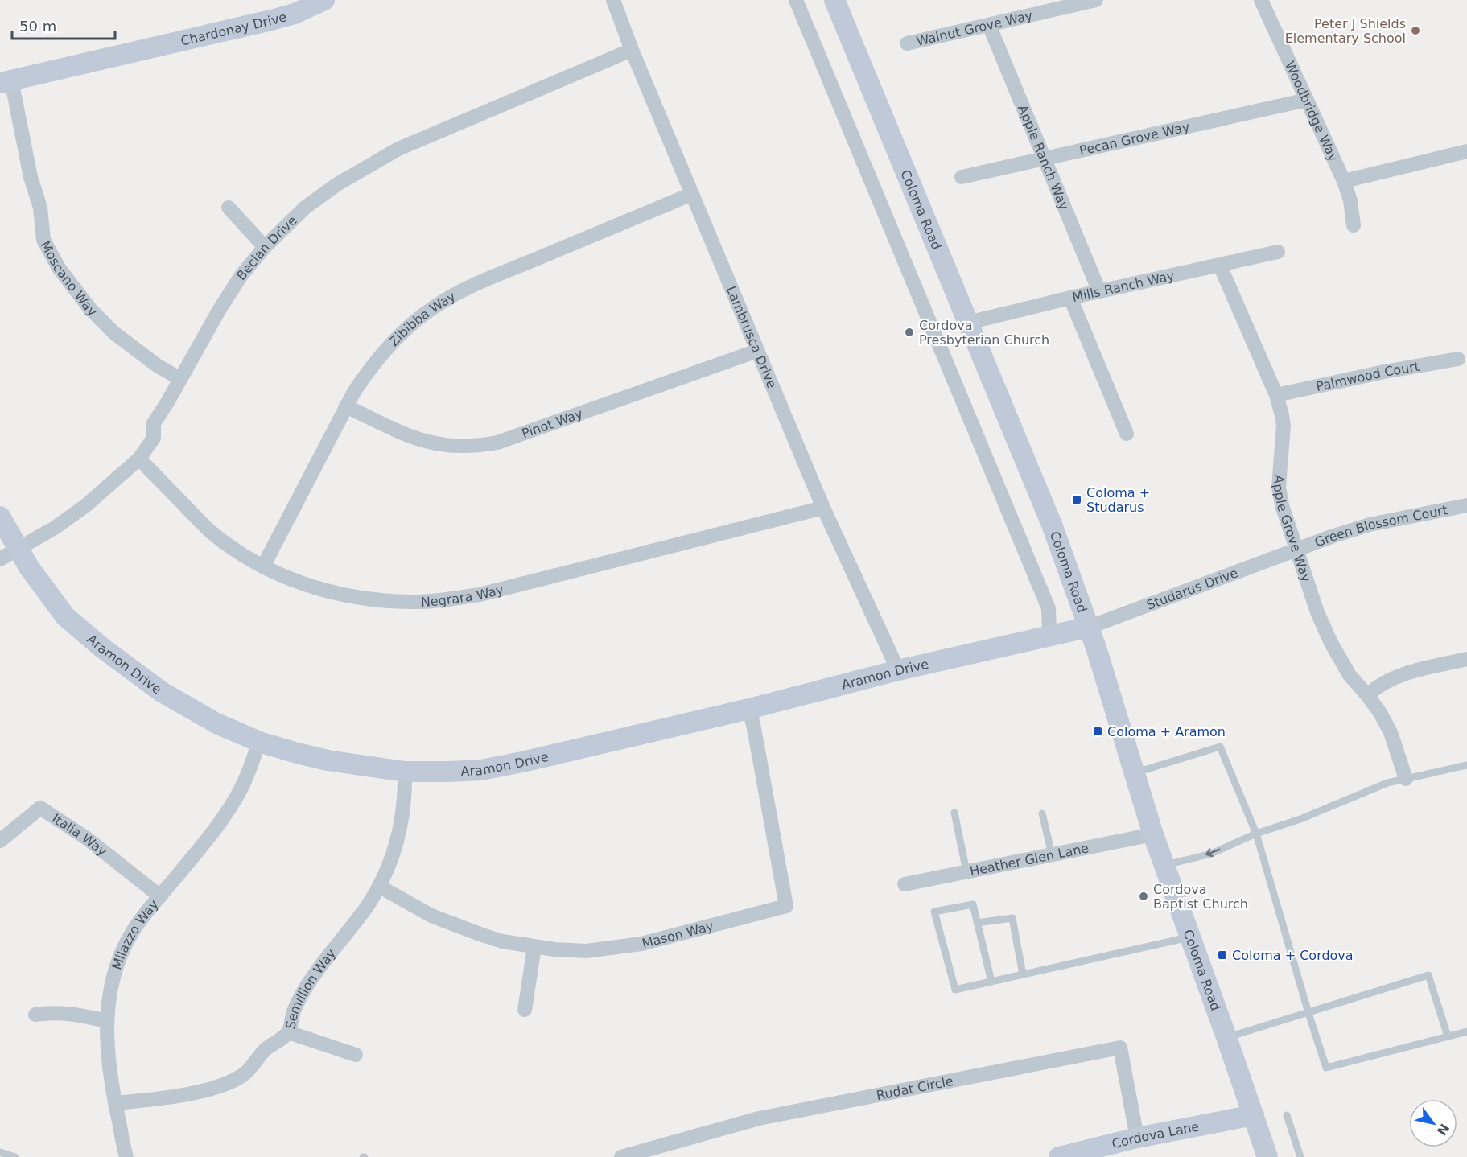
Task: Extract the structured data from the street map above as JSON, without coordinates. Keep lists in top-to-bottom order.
{
  "streets": {
    "street": [
      "Chardonay Drive",
      "Walnut Grove Way",
      "Woodbridge Way",
      "Pecan Grove Way",
      "Apple Ranch Way",
      "Coloma Road",
      "Beclan Drive",
      "Moscano Way",
      "Mills Ranch Way",
      "Zibibba Way",
      "Lambrusca Drive",
      "Palmwood Court",
      "Pinot Way",
      "Green Blossom Court",
      "Apple Grove Way",
      "Studarus Drive",
      "Negrara Way",
      "Aramon Drive",
      "Italia Way",
      "Heather Glen Lane",
      "Mason Way",
      "Milazzo Way",
      "Semillion Way",
      "Rudat Circle",
      "Cordova Lane"
    ]
  },
  "crossings": [
    ["Chardonay Drive", "Moscano Way"],
    ["Walnut Grove Way", "Apple Ranch Way"],
    ["Woodbridge Way", "Pecan Grove Way"],
    ["Pecan Grove Way", "Apple Ranch Way"],
    ["Apple Ranch Way", "Mills Ranch Way"],
    ["Coloma Road", "Mills Ranch Way"],
    ["Coloma Road", "Studarus Drive"],
    ["Coloma Road", "Aramon Drive"],
    ["Coloma Road", "Heather Glen Lane"],
    ["Coloma Road", "Cordova Lane"],
    ["Beclan Drive", "Moscano Way"],
    ["Beclan Drive", "Lambrusca Drive"],
    ["Beclan Drive", "Negrara Way"],
    ["Beclan Drive", "Aramon Drive"],
    ["Mills Ranch Way", "Apple Grove Way"],
    ["Zibibba Way", "Lambrusca Drive"],
    ["Zibibba Way", "Pinot Way"],
    ["Zibibba Way", "Negrara Way"],
    ["Lambrusca Drive", "Pinot Way"],
    ["Lambrusca Drive", "Negrara Way"],
    ["Lambrusca Drive", "Aramon Drive"],
    ["Palmwood Court", "Apple Grove Way"],
    ["Green Blossom Court", "Apple Grove Way"],
    ["Green Blossom Court", "Studarus Drive"],
    ["Apple Grove Way", "Studarus Drive"],
    ["Studarus Drive", "Aramon Drive"],
    ["Aramon Drive", "Mason Way"],
    ["Aramon Drive", "Milazzo Way"],
    ["Aramon Drive", "Semillion Way"],
    ["Italia Way", "Milazzo Way"],
    ["Mason Way", "Semillion Way"],
    ["Milazzo Way", "Semillion Way"],
    ["Rudat Circle", "Cordova Lane"]
  ],
  "places": {
    "other": ["Peter J Shields Elementary School", "Cordova Presbyterian Church", "Cordova Baptist Church"],
    "transit": ["Coloma + Studarus", "Coloma + Aramon", "Coloma + Cordova"]
  },
  "scale_bar": "50 m",
  "north": "bottom right"
}
